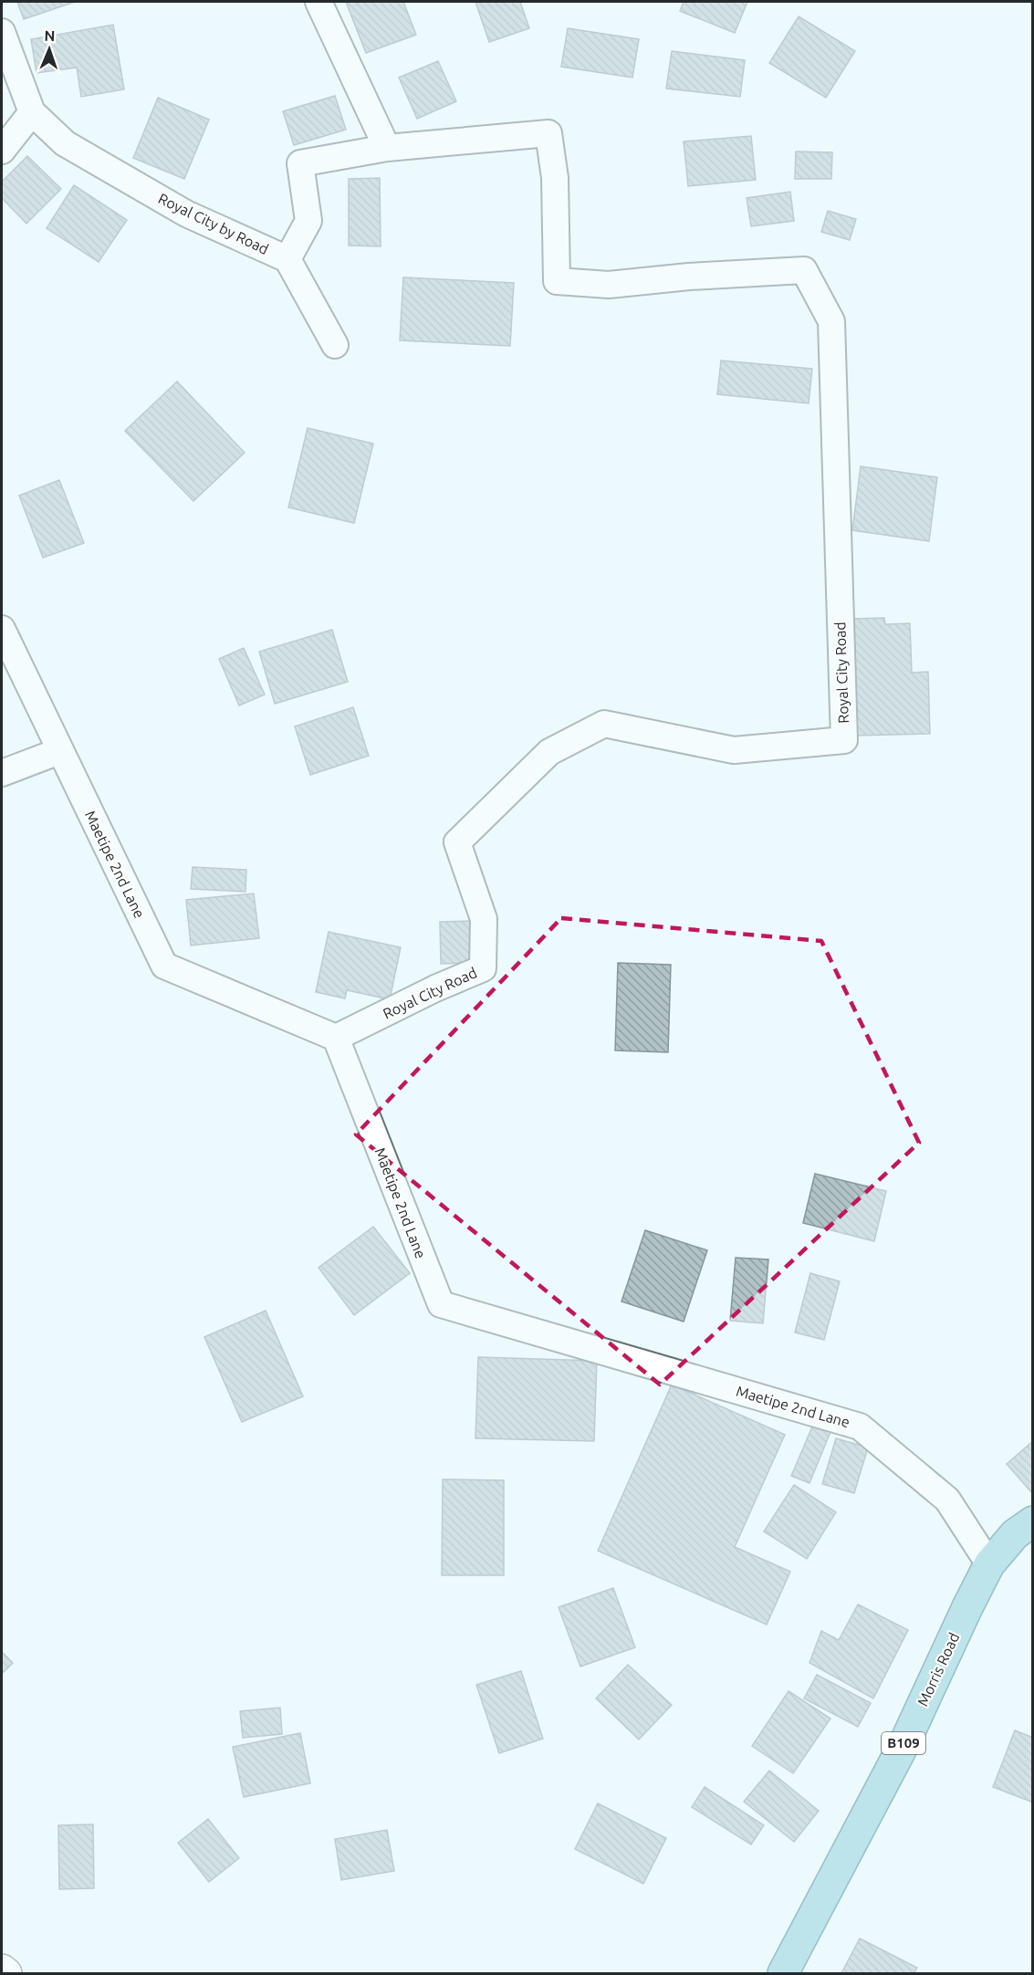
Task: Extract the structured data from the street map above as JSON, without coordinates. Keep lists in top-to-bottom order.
{
  "streets": {
    "main road": ["Morris Road", "B109"],
    "street": ["Royal City by Road", "Royal City Road", "Maetipe 2nd Lane"]
  },
  "crossings": [
    ["Royal City Road", "Maetipe 2nd Lane"],
    ["Maetipe 2nd Lane", "Morris Road"]
  ],
  "north": "top"
}
